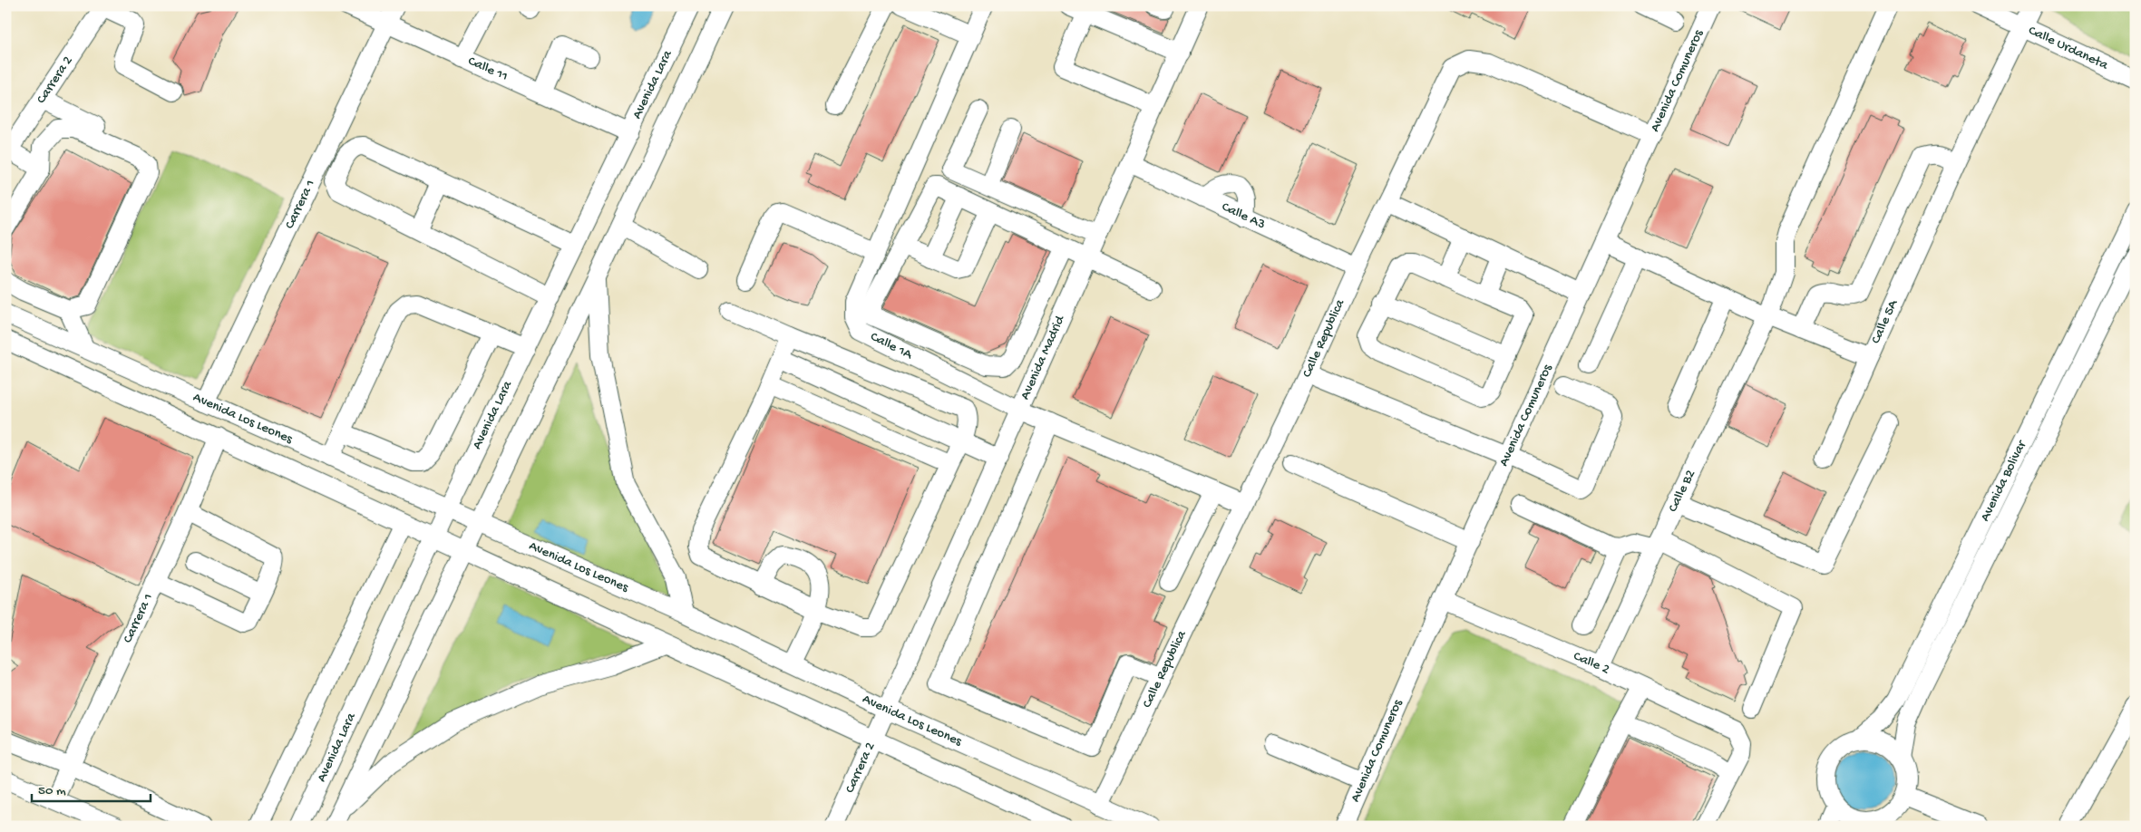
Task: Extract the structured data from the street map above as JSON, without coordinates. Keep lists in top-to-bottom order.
{
  "streets": {
    "street": [
      "Calle Urdaneta",
      "Calle 11",
      "Carrera 2",
      "Avenida Comuneros",
      "Avenida Lara",
      "Carrera 1",
      "Calle A3",
      "Calle 5A",
      "Calle Republica",
      "Calle 1A",
      "Avenida Madrid",
      "Avenida Los Leones",
      "Avenida Bolivar",
      "Calle B2",
      "Calle 2"
    ]
  },
  "crossings": [
    ["Calle Urdaneta", "Calle 5A"],
    ["Calle 11", "Avenida Lara"],
    ["Calle 11", "Carrera 1"],
    ["Carrera 2", "Avenida Madrid"],
    ["Carrera 2", "Avenida Los Leones"],
    ["Avenida Comuneros", "Calle 5A"],
    ["Avenida Comuneros", "Calle Republica"],
    ["Avenida Comuneros", "Calle 2"],
    ["Avenida Lara", "Avenida Los Leones"],
    ["Carrera 1", "Avenida Los Leones"],
    ["Calle A3", "Calle Republica"],
    ["Calle A3", "Avenida Madrid"],
    ["Calle 5A", "Calle B2"],
    ["Calle Republica", "Calle 1A"],
    ["Calle Republica", "Avenida Los Leones"],
    ["Calle 1A", "Avenida Madrid"],
    ["Avenida Madrid", "Avenida Los Leones"],
    ["Calle B2", "Calle 2"]
  ],
  "scale_bar": "50 m"
}
